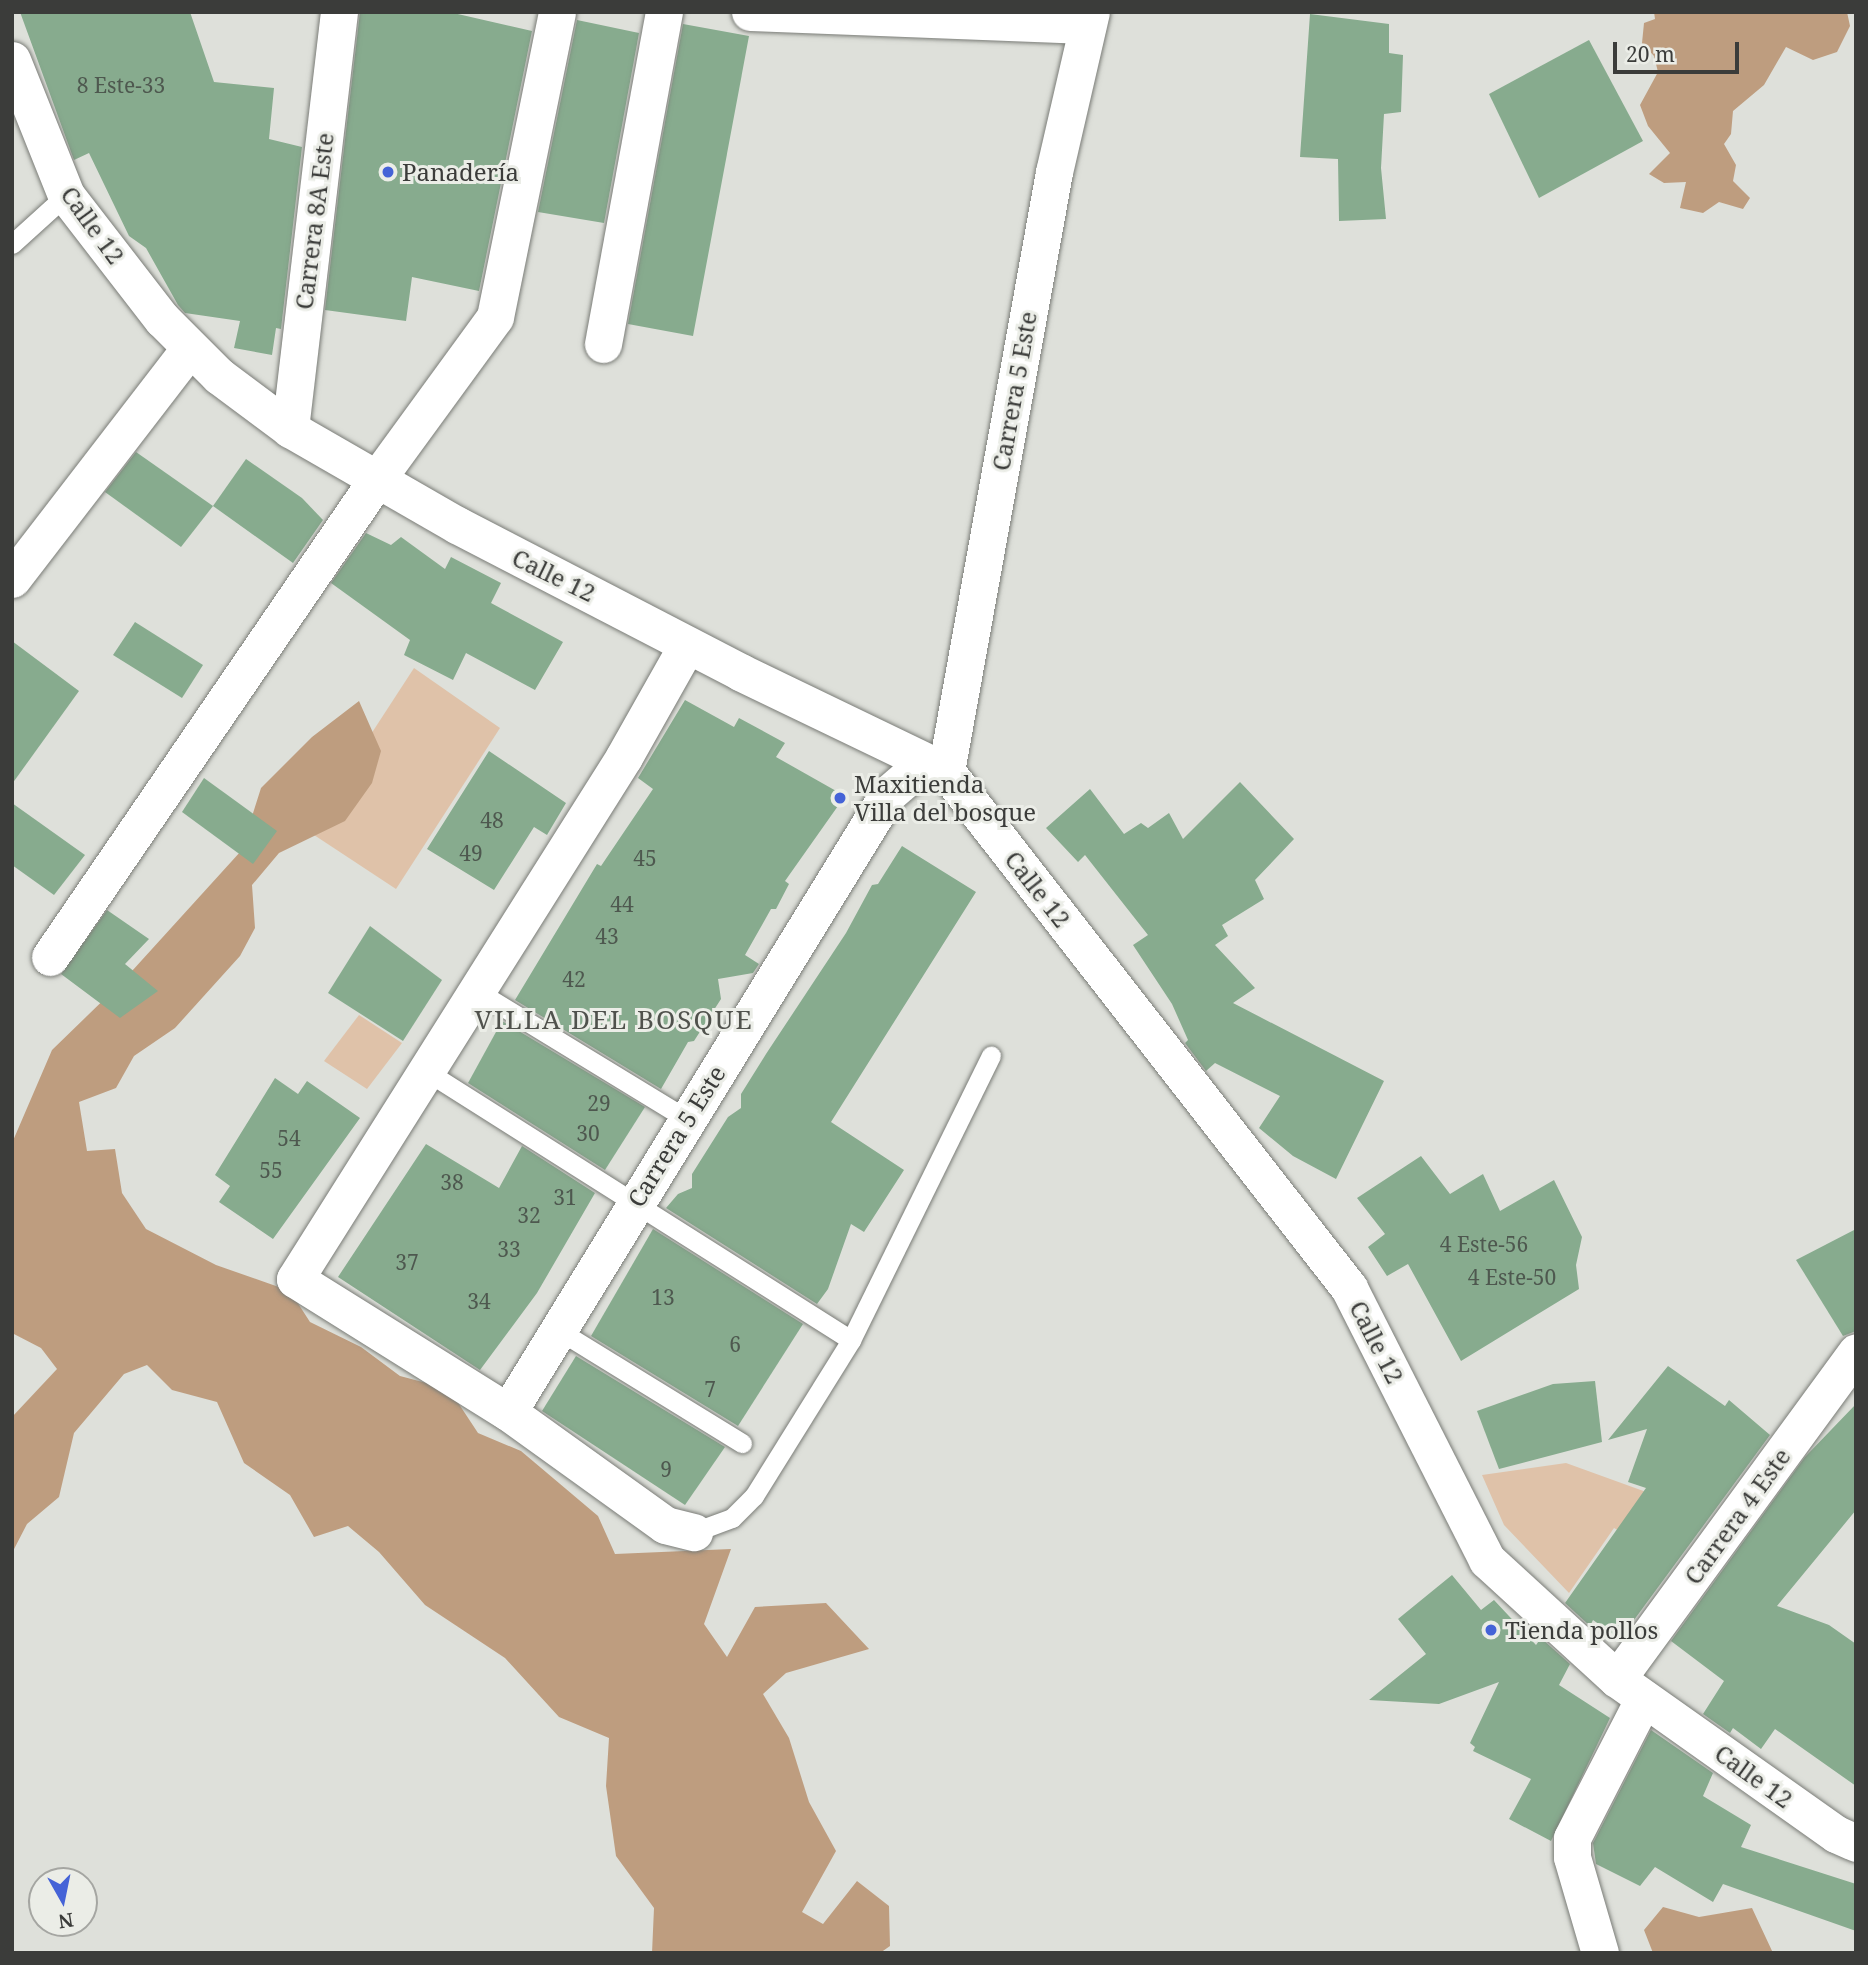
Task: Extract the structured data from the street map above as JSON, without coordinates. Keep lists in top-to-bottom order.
{
  "streets": {
    "street": [
      "Carrera 8A Este",
      "Calle 12",
      "Carrera 5 Este",
      "Carrera 4 Este"
    ]
  },
  "crossings": [
    ["Carrera 8A Este", "Calle 12"],
    ["Calle 12", "Carrera 5 Este"],
    ["Calle 12", "Carrera 4 Este"]
  ],
  "districts": ["VILLA DEL BOSQUE"],
  "places": ["Panadería", "Maxitienda Villa del bosque", "Tienda pollos"],
  "house_numbers": [
    "8 Este-33",
    "48",
    "49",
    "45",
    "44",
    "43",
    "42",
    "29",
    "30",
    "54",
    "55",
    "38",
    "31",
    "32",
    "4 Este-56",
    "33",
    "37",
    "4 Este-50",
    "13",
    "34",
    "6",
    "7",
    "9"
  ],
  "scale_bar": "20 m",
  "north": "bottom"
}
